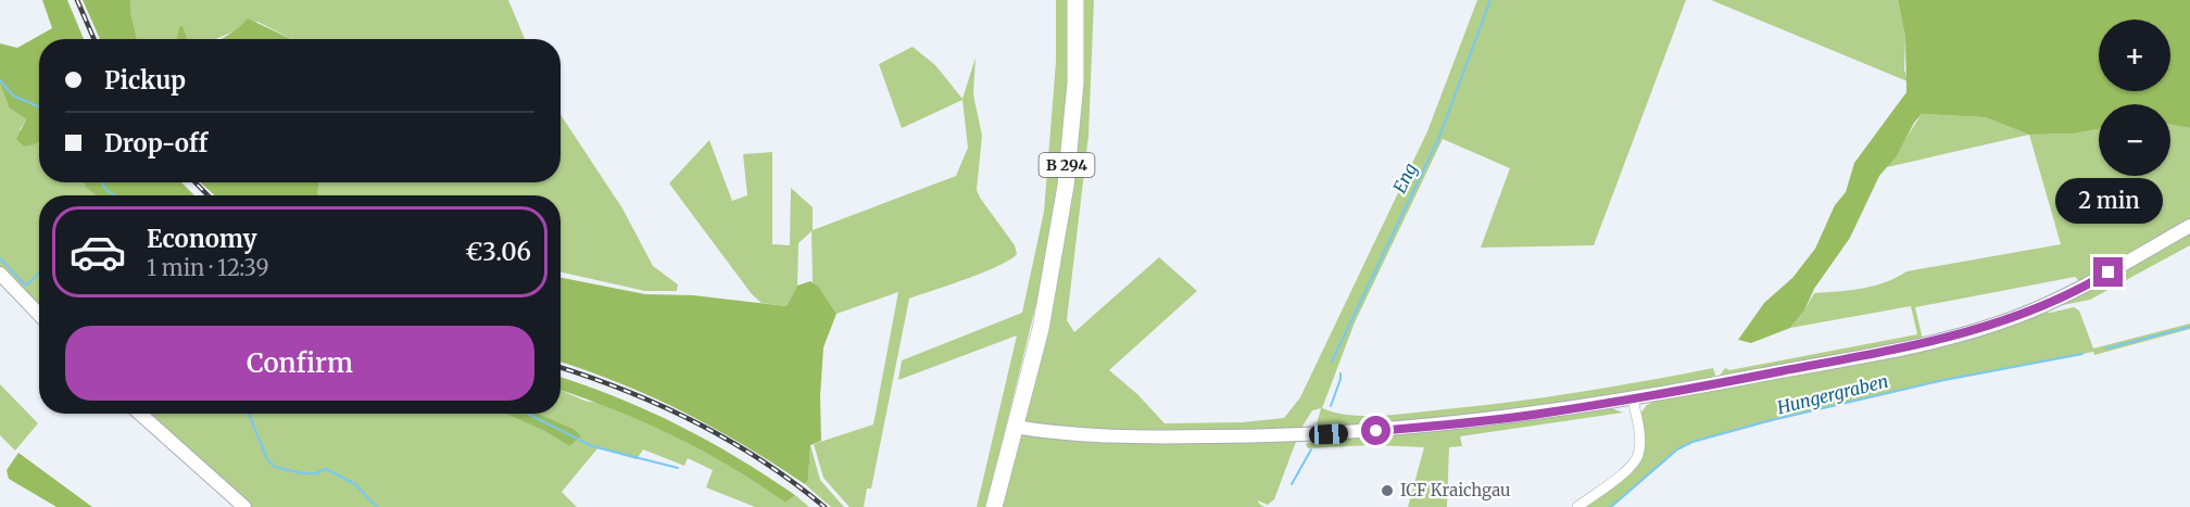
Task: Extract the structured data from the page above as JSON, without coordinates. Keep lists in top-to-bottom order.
{
  "streets": {
    "main road": ["B 294"]
  },
  "water": ["Eng", "Hungergraben"],
  "places": ["ICF Kraichgau"],
  "page": {
    "map_buttons": ["+", "−"],
    "banner": ["Pickup", "Drop-off"],
    "bubble": "2 min",
    "list": [
      {
        "name": "Economy",
        "note": "1 min · 12:39",
        "value": "€3.06"
      }
    ],
    "buttons": "Confirm"
  }
}
